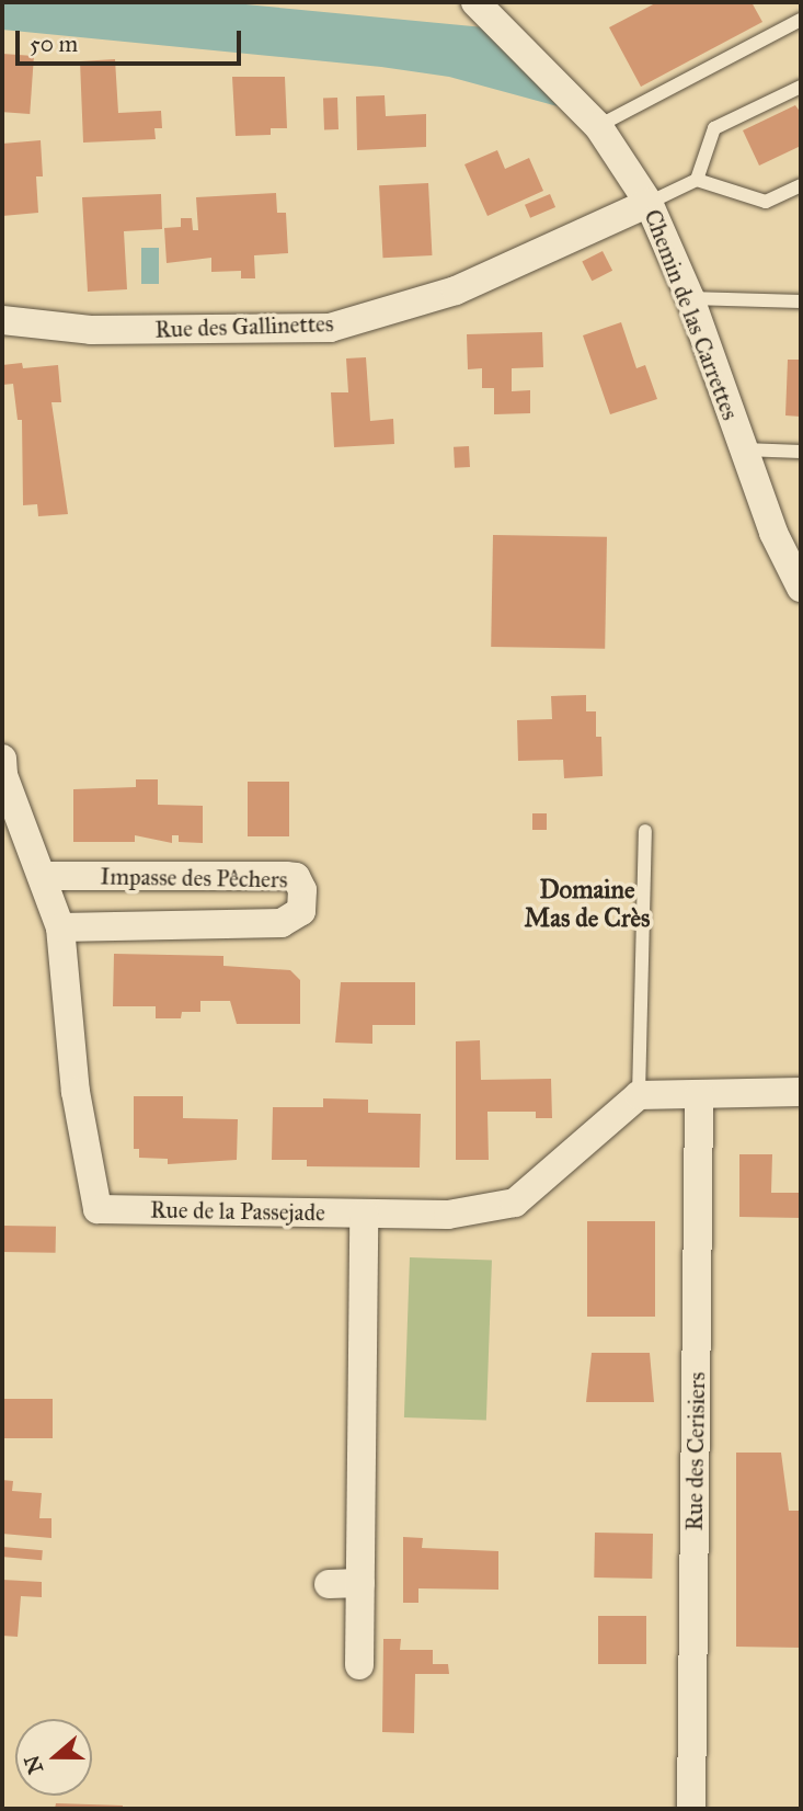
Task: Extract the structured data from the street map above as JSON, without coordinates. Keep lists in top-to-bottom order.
{
  "streets": {
    "street": [
      "Chemin de las Carrettes",
      "Rue des Gallinettes",
      "Impasse des Pêchers",
      "Rue de la Passejade",
      "Rue des Cerisiers"
    ]
  },
  "crossings": [
    ["Chemin de las Carrettes", "Rue des Gallinettes"],
    ["Impasse des Pêchers", "Rue de la Passejade"]
  ],
  "districts": ["Domaine Mas de Crès"],
  "scale_bar": "50 m",
  "north": "left"
}
